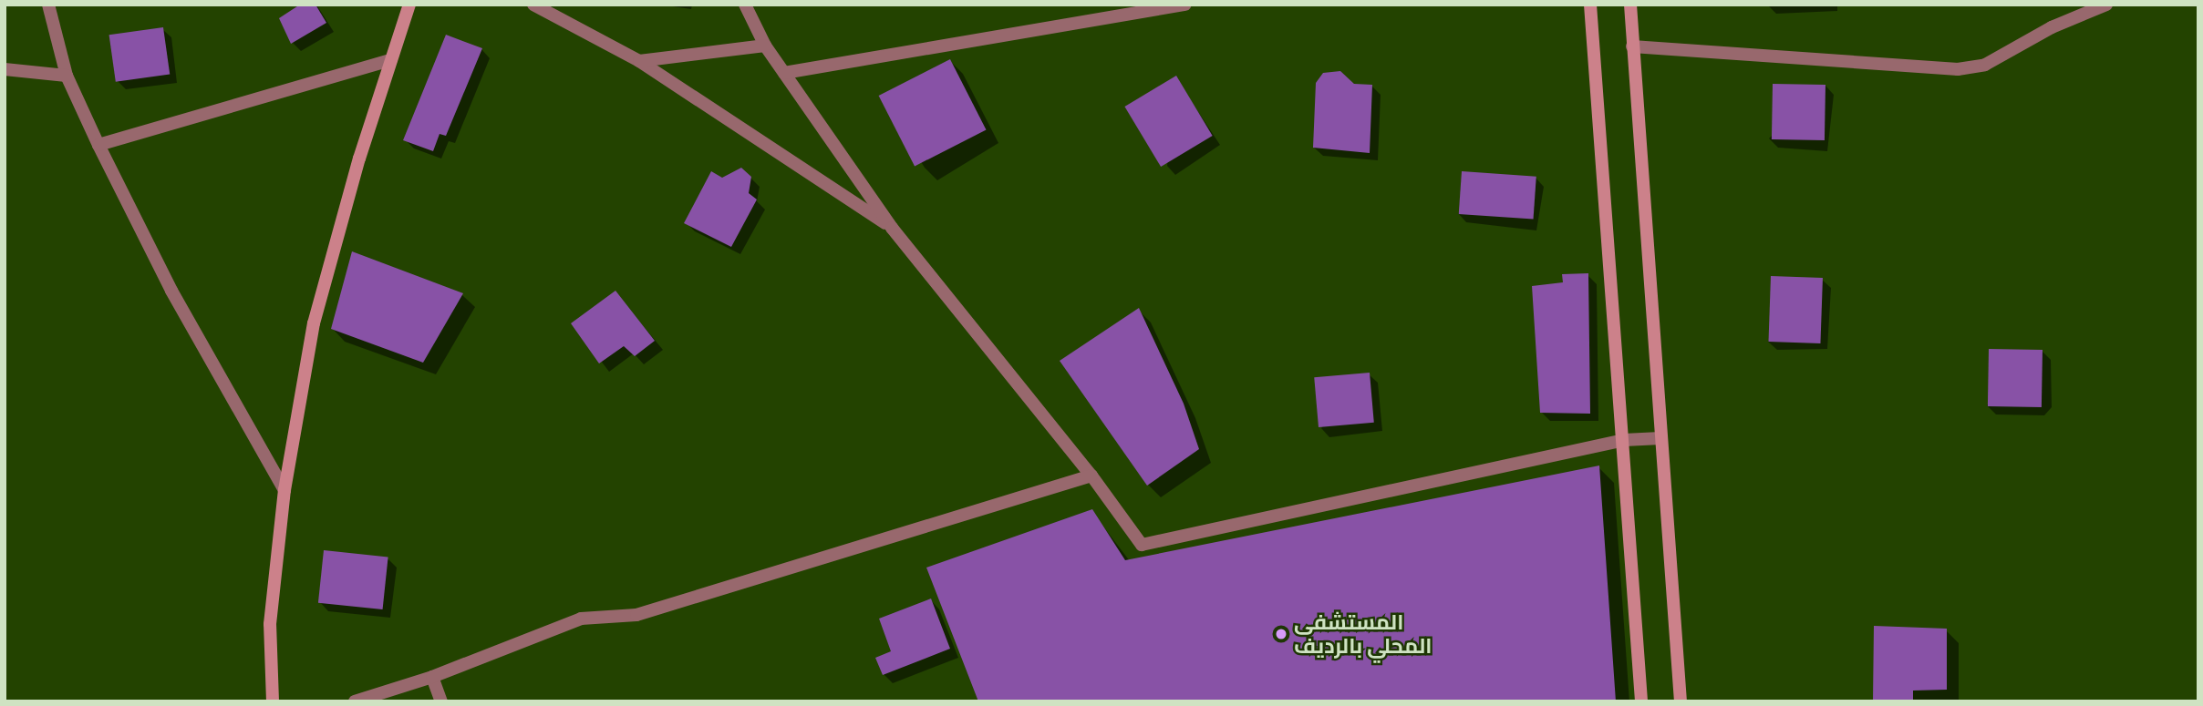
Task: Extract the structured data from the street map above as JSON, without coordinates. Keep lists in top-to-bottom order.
{
  "places": ["المستشفى المحلي بالرديف"]
}
